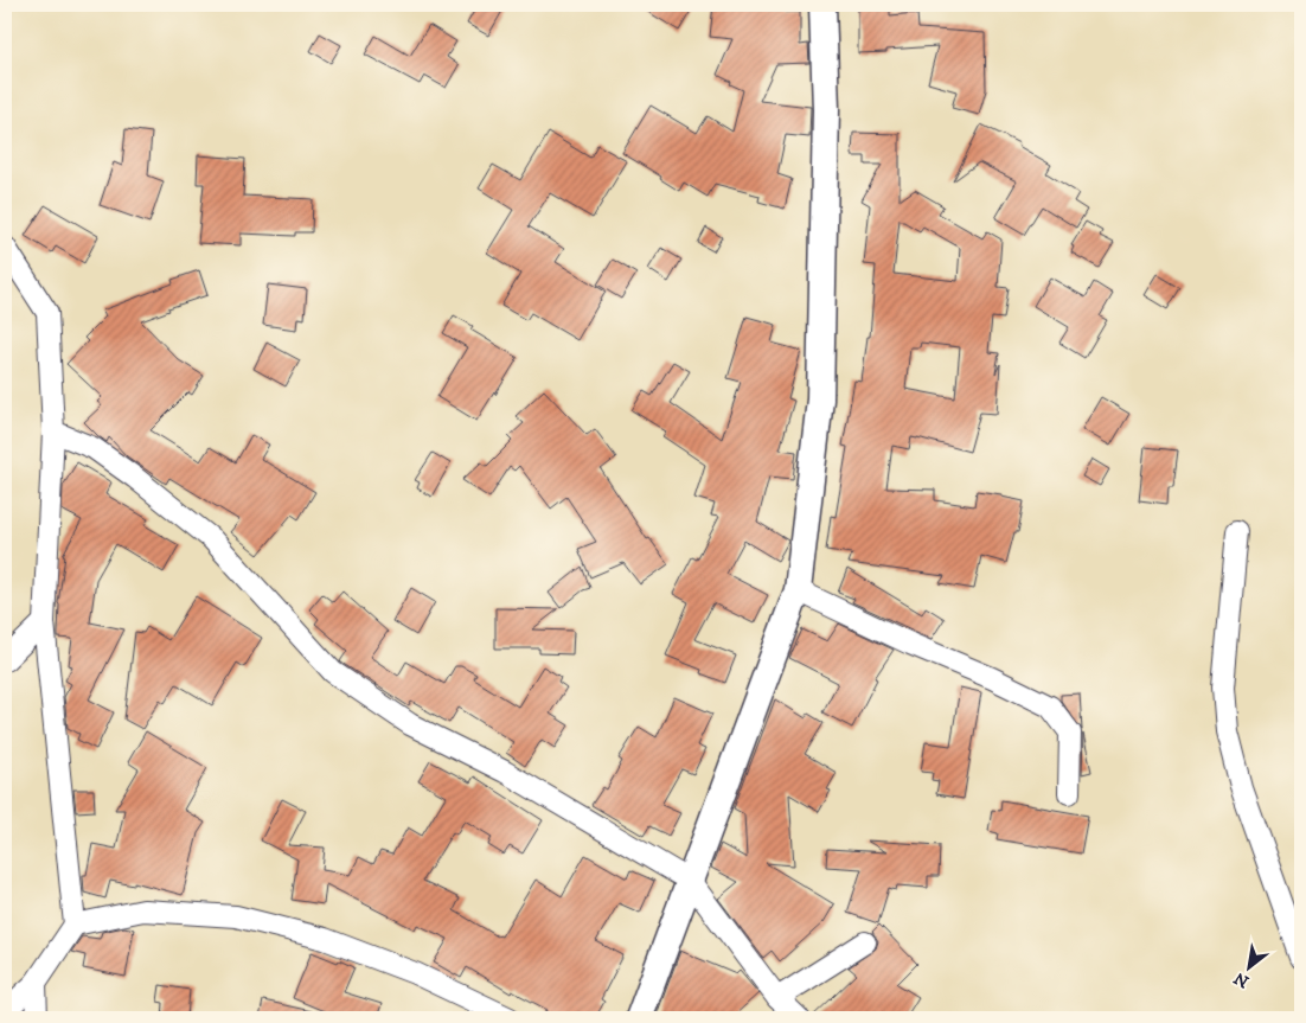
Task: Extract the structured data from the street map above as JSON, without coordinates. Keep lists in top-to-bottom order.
{
  "north": "bottom left"
}
